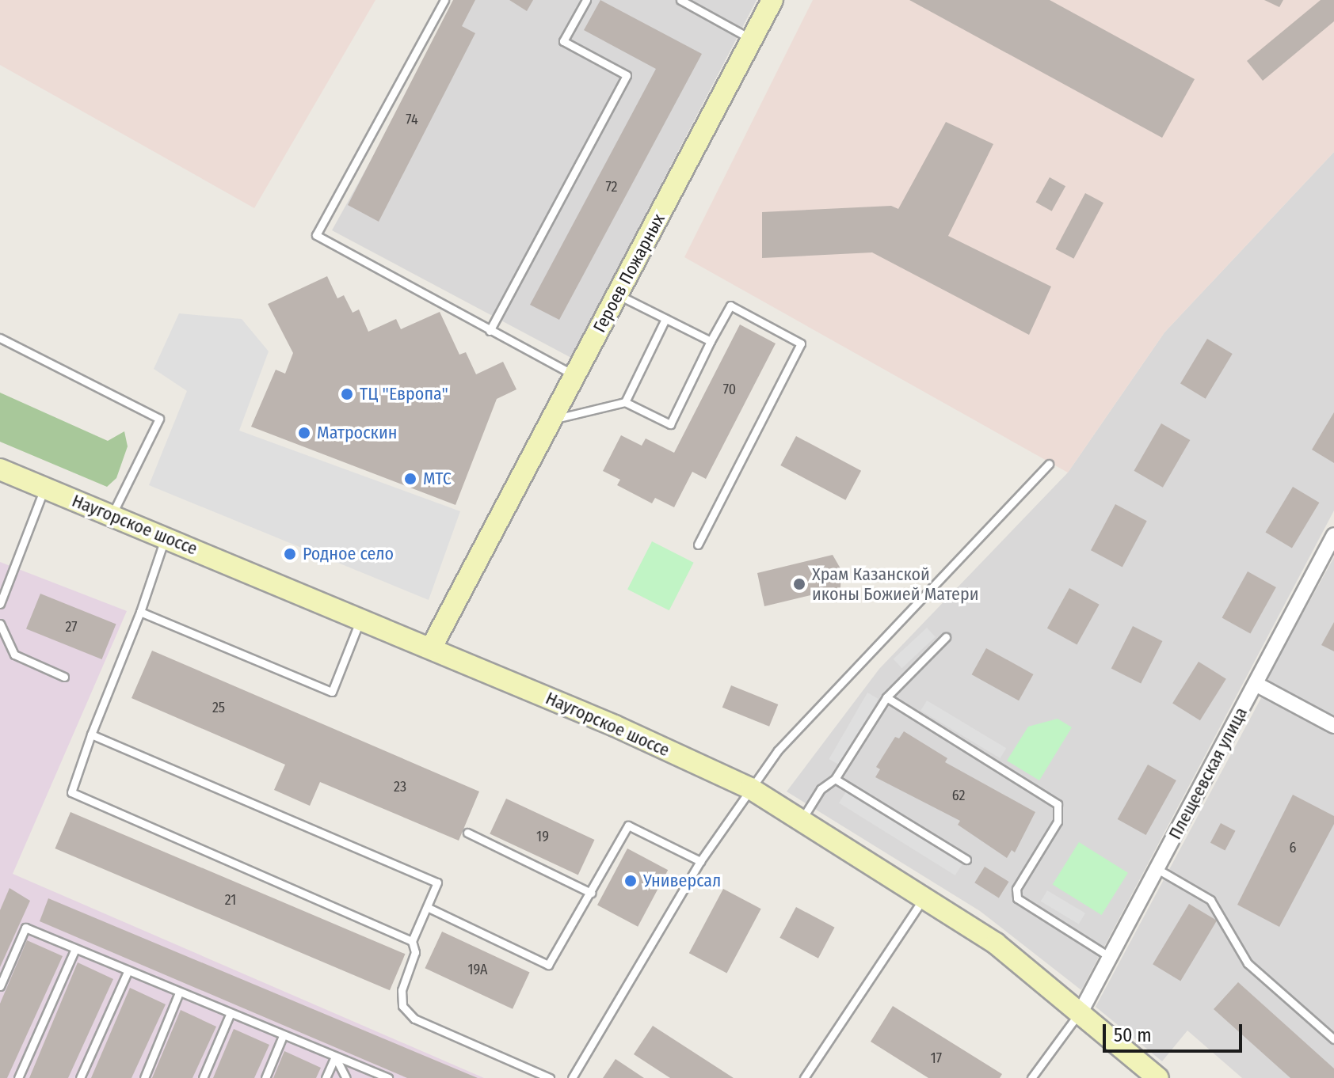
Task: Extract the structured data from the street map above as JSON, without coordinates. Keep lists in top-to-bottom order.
{
  "streets": {
    "main road": ["Героев Пожарных", "Наугорское шоссе"],
    "street": ["Плещеевская улица"]
  },
  "crossings": [
    ["Героев Пожарных", "Наугорское шоссе"],
    ["Наугорское шоссе", "Плещеевская улица"]
  ],
  "places": [
    "ТЦ \"Европа\"",
    "Матроскин",
    "МТС",
    "Родное село",
    "Храм Казанской иконы Божией Матери",
    "Универсал"
  ],
  "house_numbers": [
    "74",
    "72",
    "70",
    "27",
    "25",
    "23",
    "62",
    "19",
    "6",
    "21",
    "19А",
    "17"
  ],
  "scale_bar": "50 m"
}
